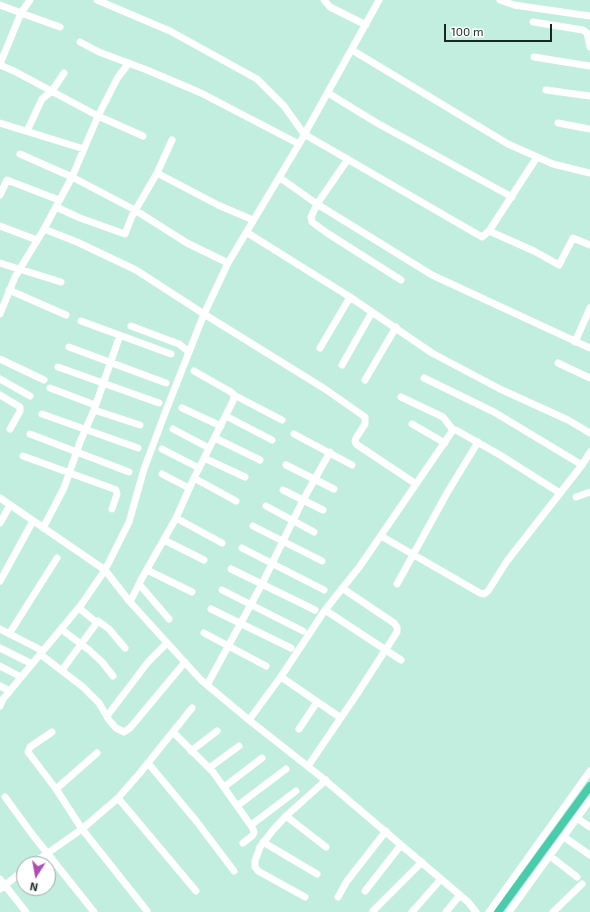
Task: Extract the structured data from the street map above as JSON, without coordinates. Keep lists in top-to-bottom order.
{
  "scale_bar": "100 m",
  "north": "bottom"
}
